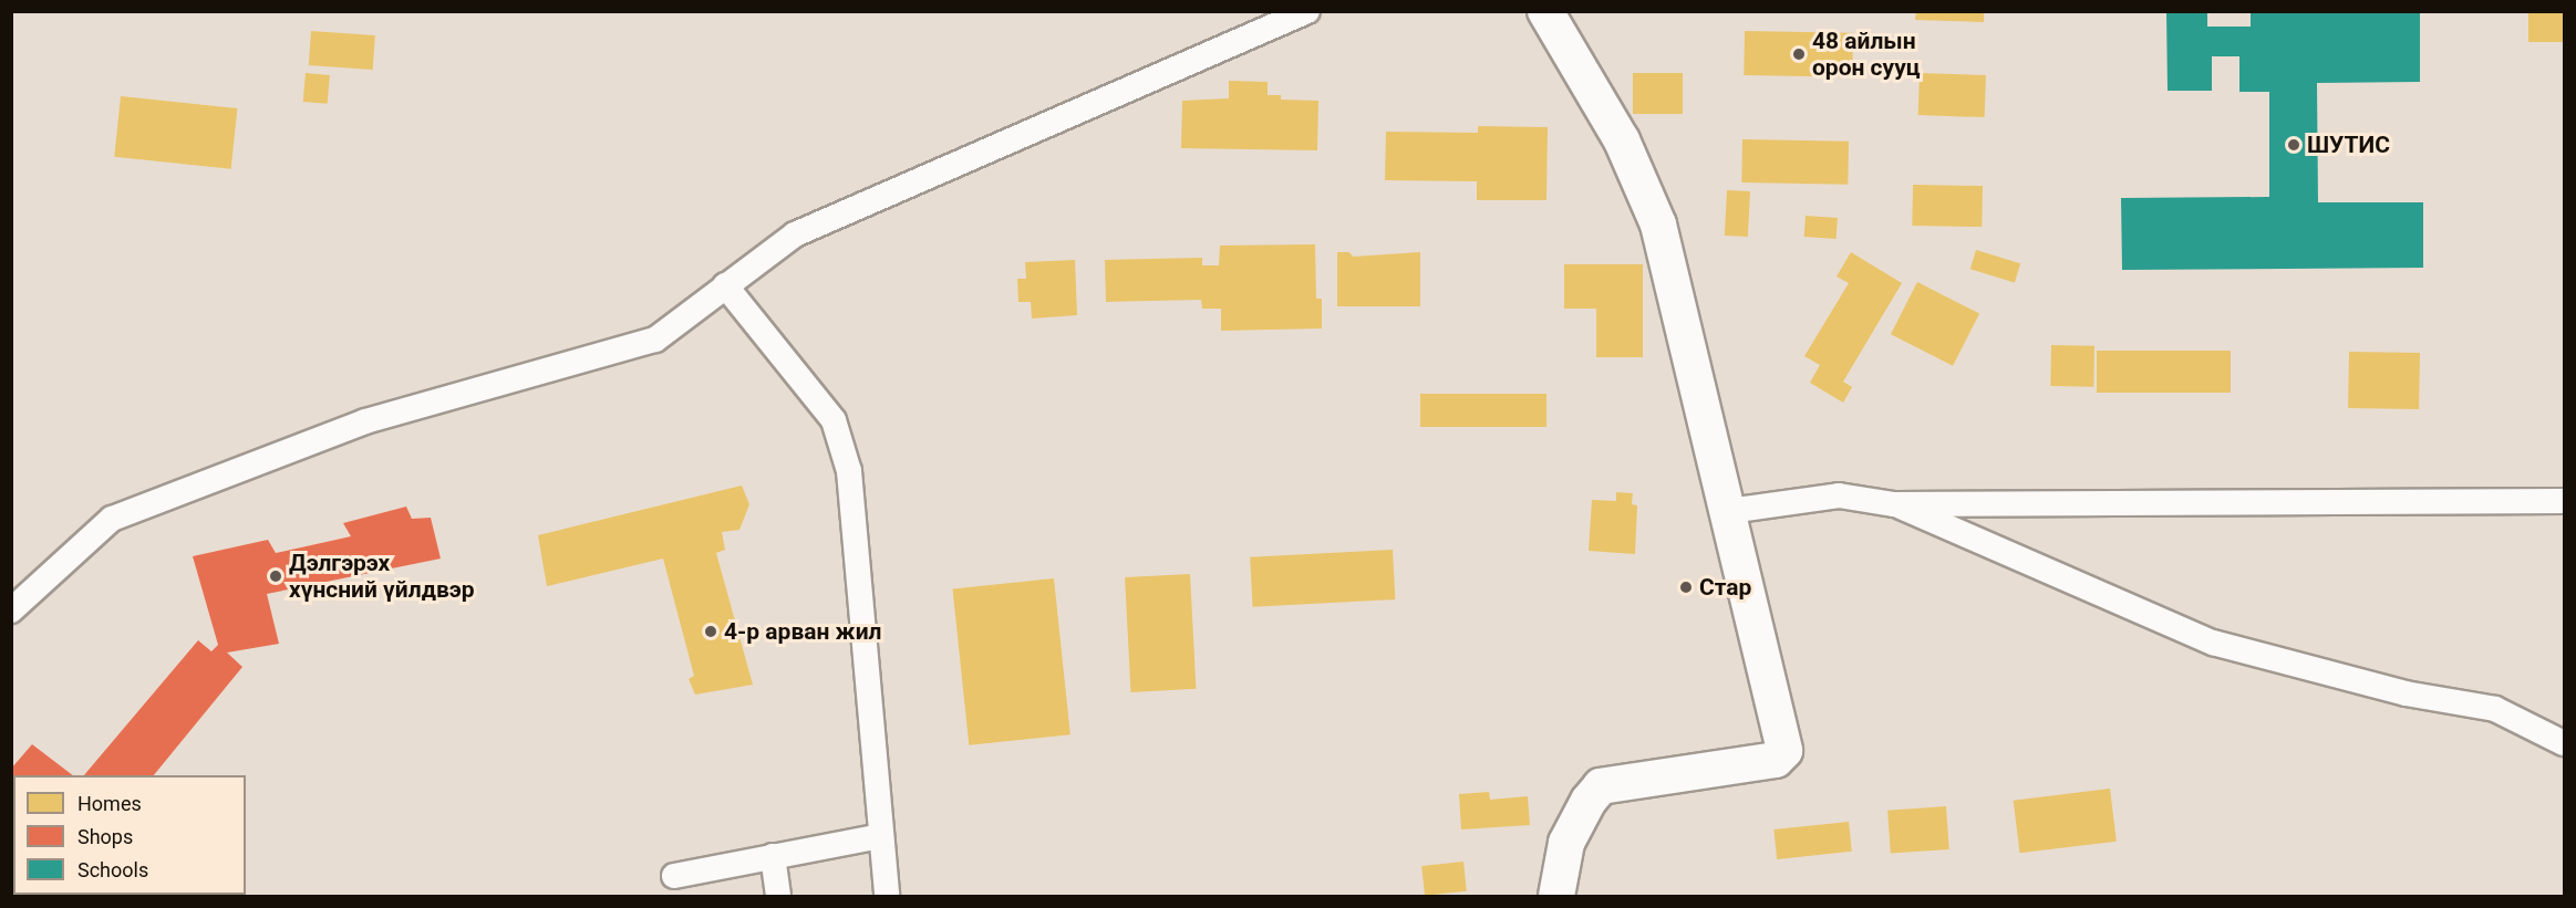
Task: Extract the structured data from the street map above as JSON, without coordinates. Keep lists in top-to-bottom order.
{
  "places": [
    "48 айлын орон сууц",
    "ШУТИС",
    "Дэлгэрэх хүнсний үйлдвэр",
    "Стар",
    "4-р арван жил"
  ],
  "legend": ["Homes", "Shops", "Schools"]
}
